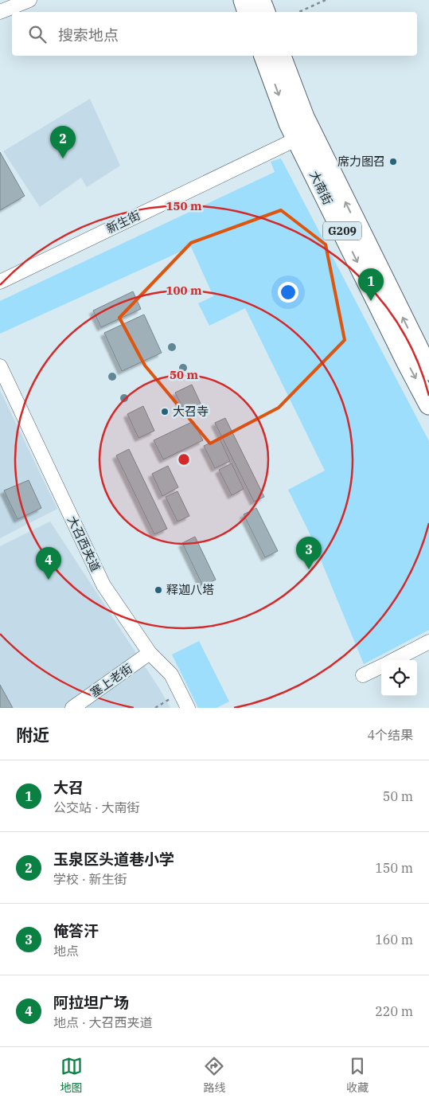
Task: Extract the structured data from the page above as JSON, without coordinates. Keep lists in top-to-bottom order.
{
  "streets": {
    "highway": ["大南街", "G209"],
    "street": ["新生街", "大召西夹道", "塞上老街"]
  },
  "crossings": [
    ["大南街", "新生街"],
    ["大召西夹道", "塞上老街"]
  ],
  "places": ["席力图召", "大召寺", "释迦八塔"],
  "page": {
    "search": "搜索地点",
    "pins": [
      "2",
      "1",
      "3",
      "4"
    ],
    "heading": ["附近", "4个结果"],
    "list": [
      {
        "mark": "1",
        "name": "大召",
        "note": "公交站 · 大南街",
        "value": "50 m"
      },
      {
        "mark": "2",
        "name": "玉泉区头道巷小学",
        "note": "学校 · 新生街",
        "value": "150 m"
      },
      {
        "mark": "3",
        "name": "俺答汗",
        "note": "地点",
        "value": "160 m"
      },
      {
        "mark": "4",
        "name": "阿拉坦广场",
        "note": "地点 · 大召西夹道",
        "value": "220 m"
      }
    ],
    "nav": ["地图", "路线", "收藏"]
  },
  "rings": ["150 m", "100 m", "50 m"]
}
